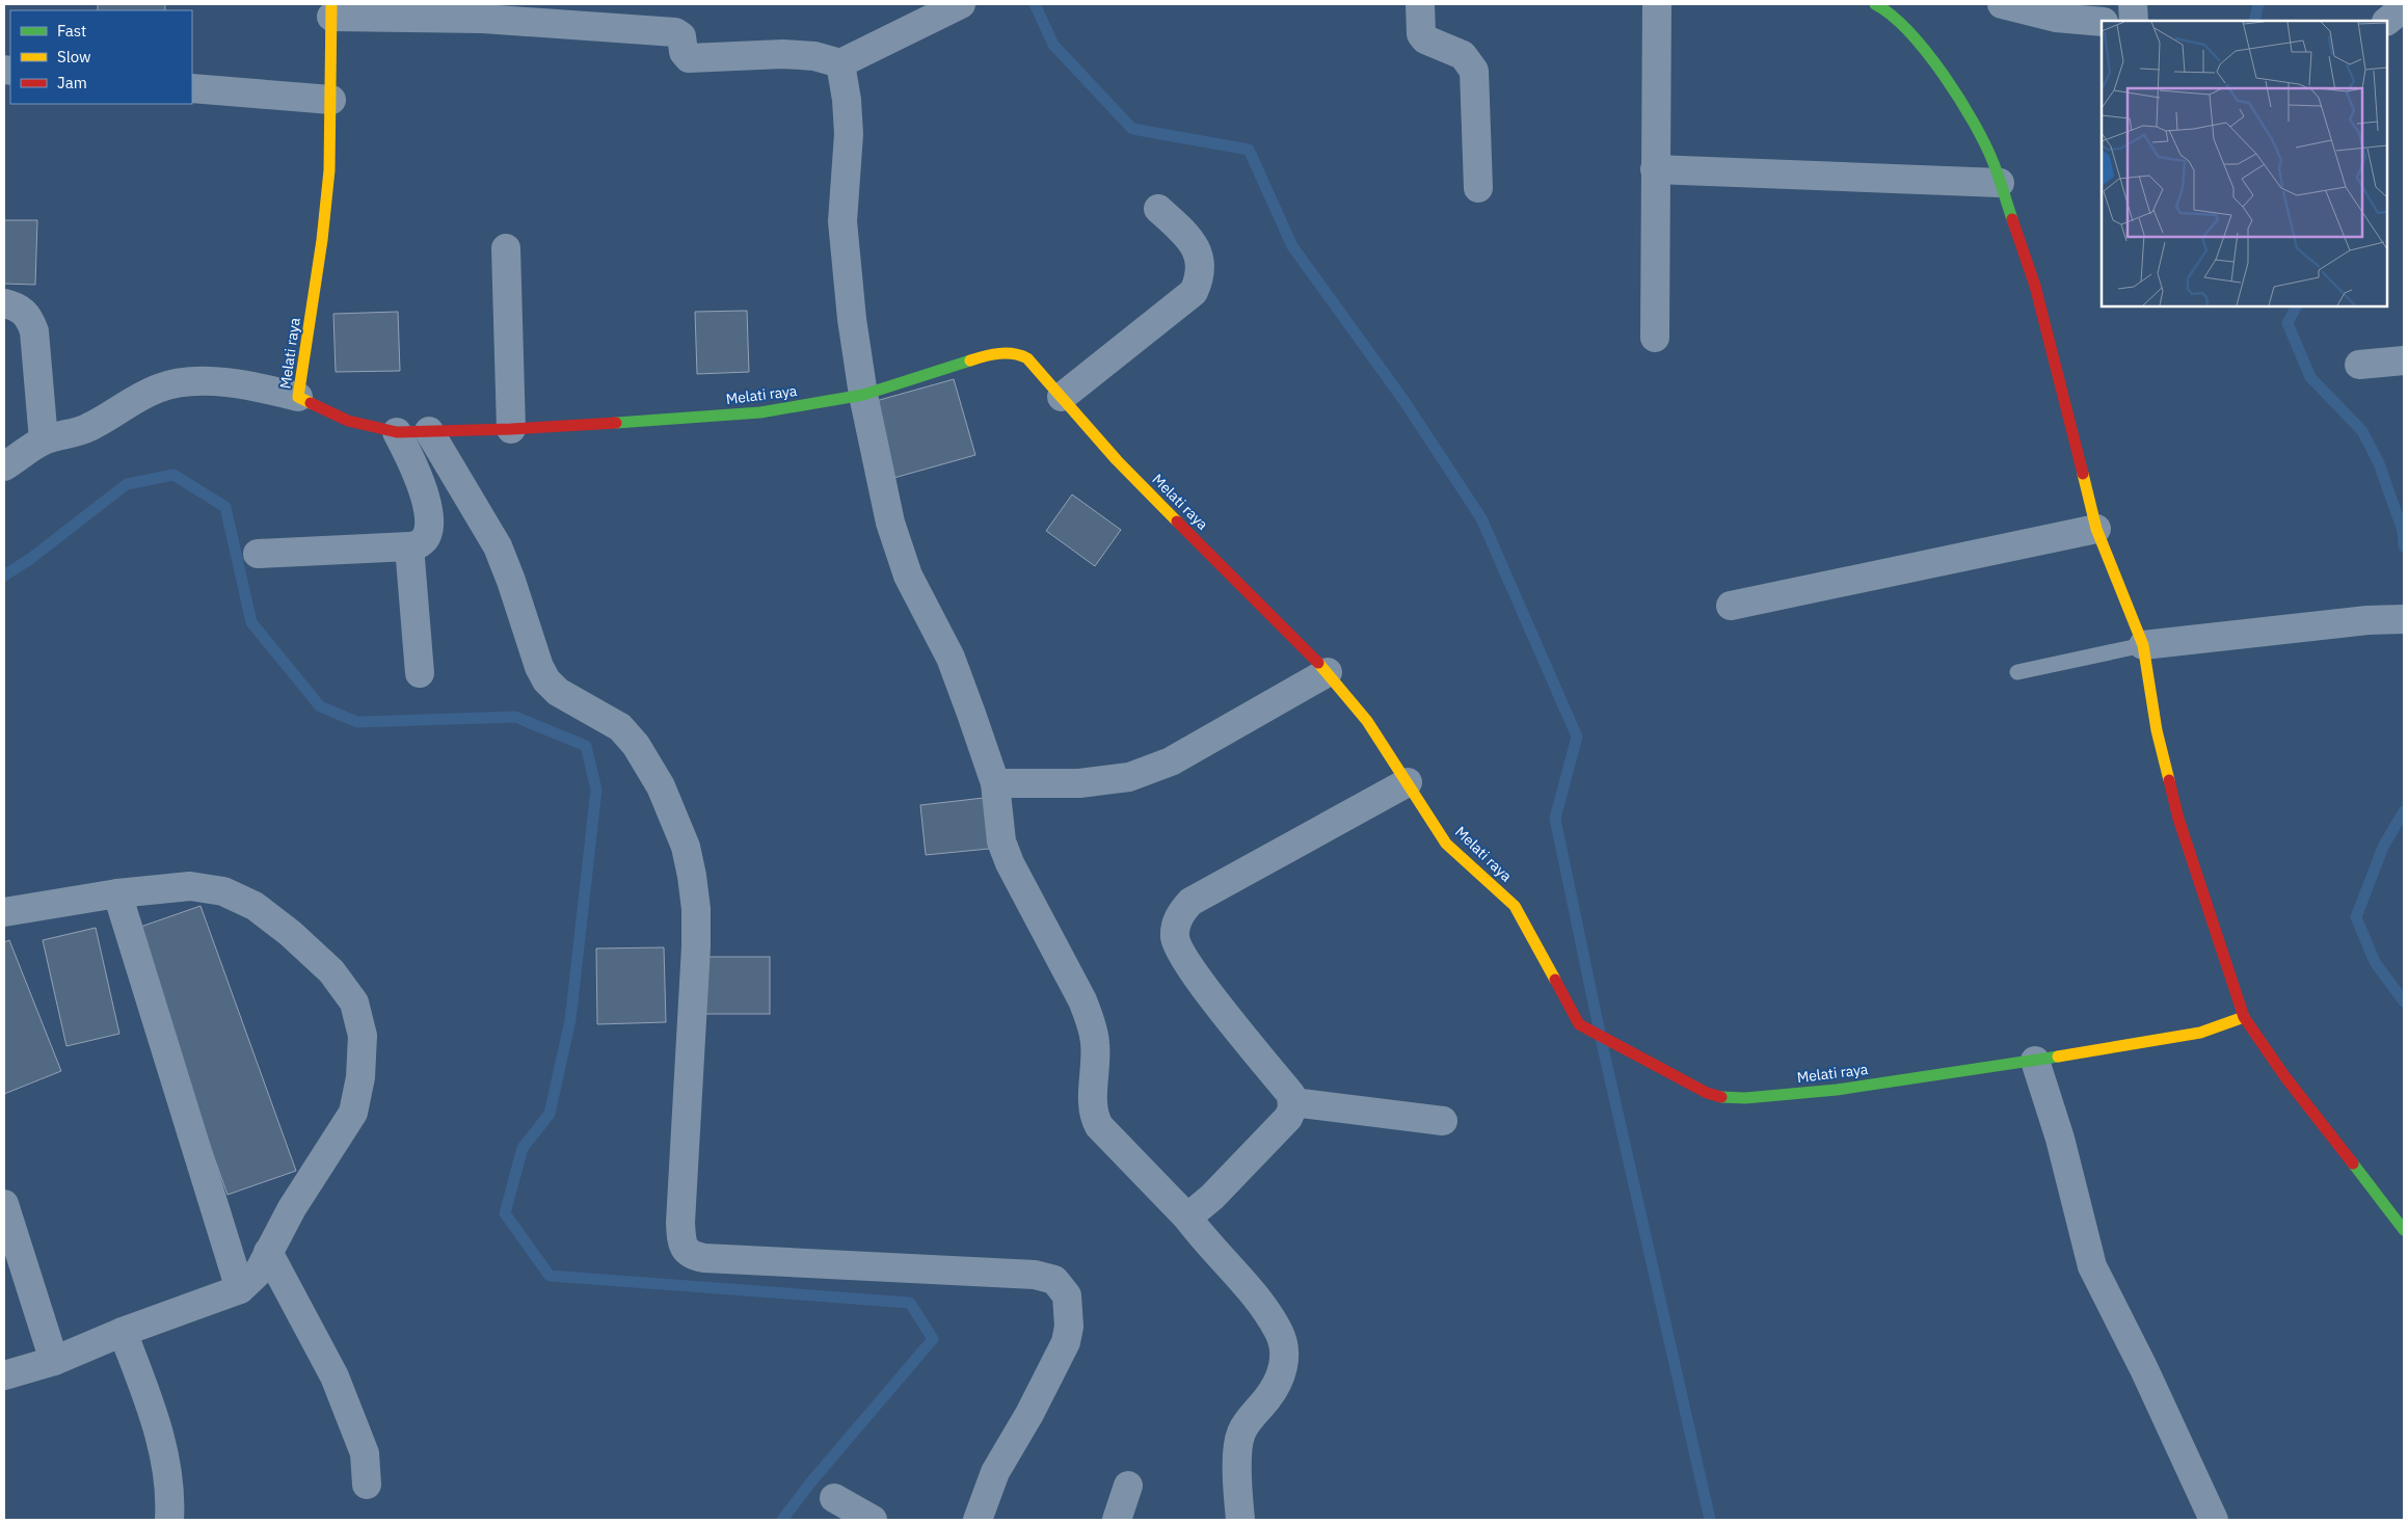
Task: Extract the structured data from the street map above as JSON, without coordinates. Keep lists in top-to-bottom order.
{
  "streets": {
    "street": ["Melati raya"]
  },
  "legend": ["Fast", "Slow", "Jam"]
}
